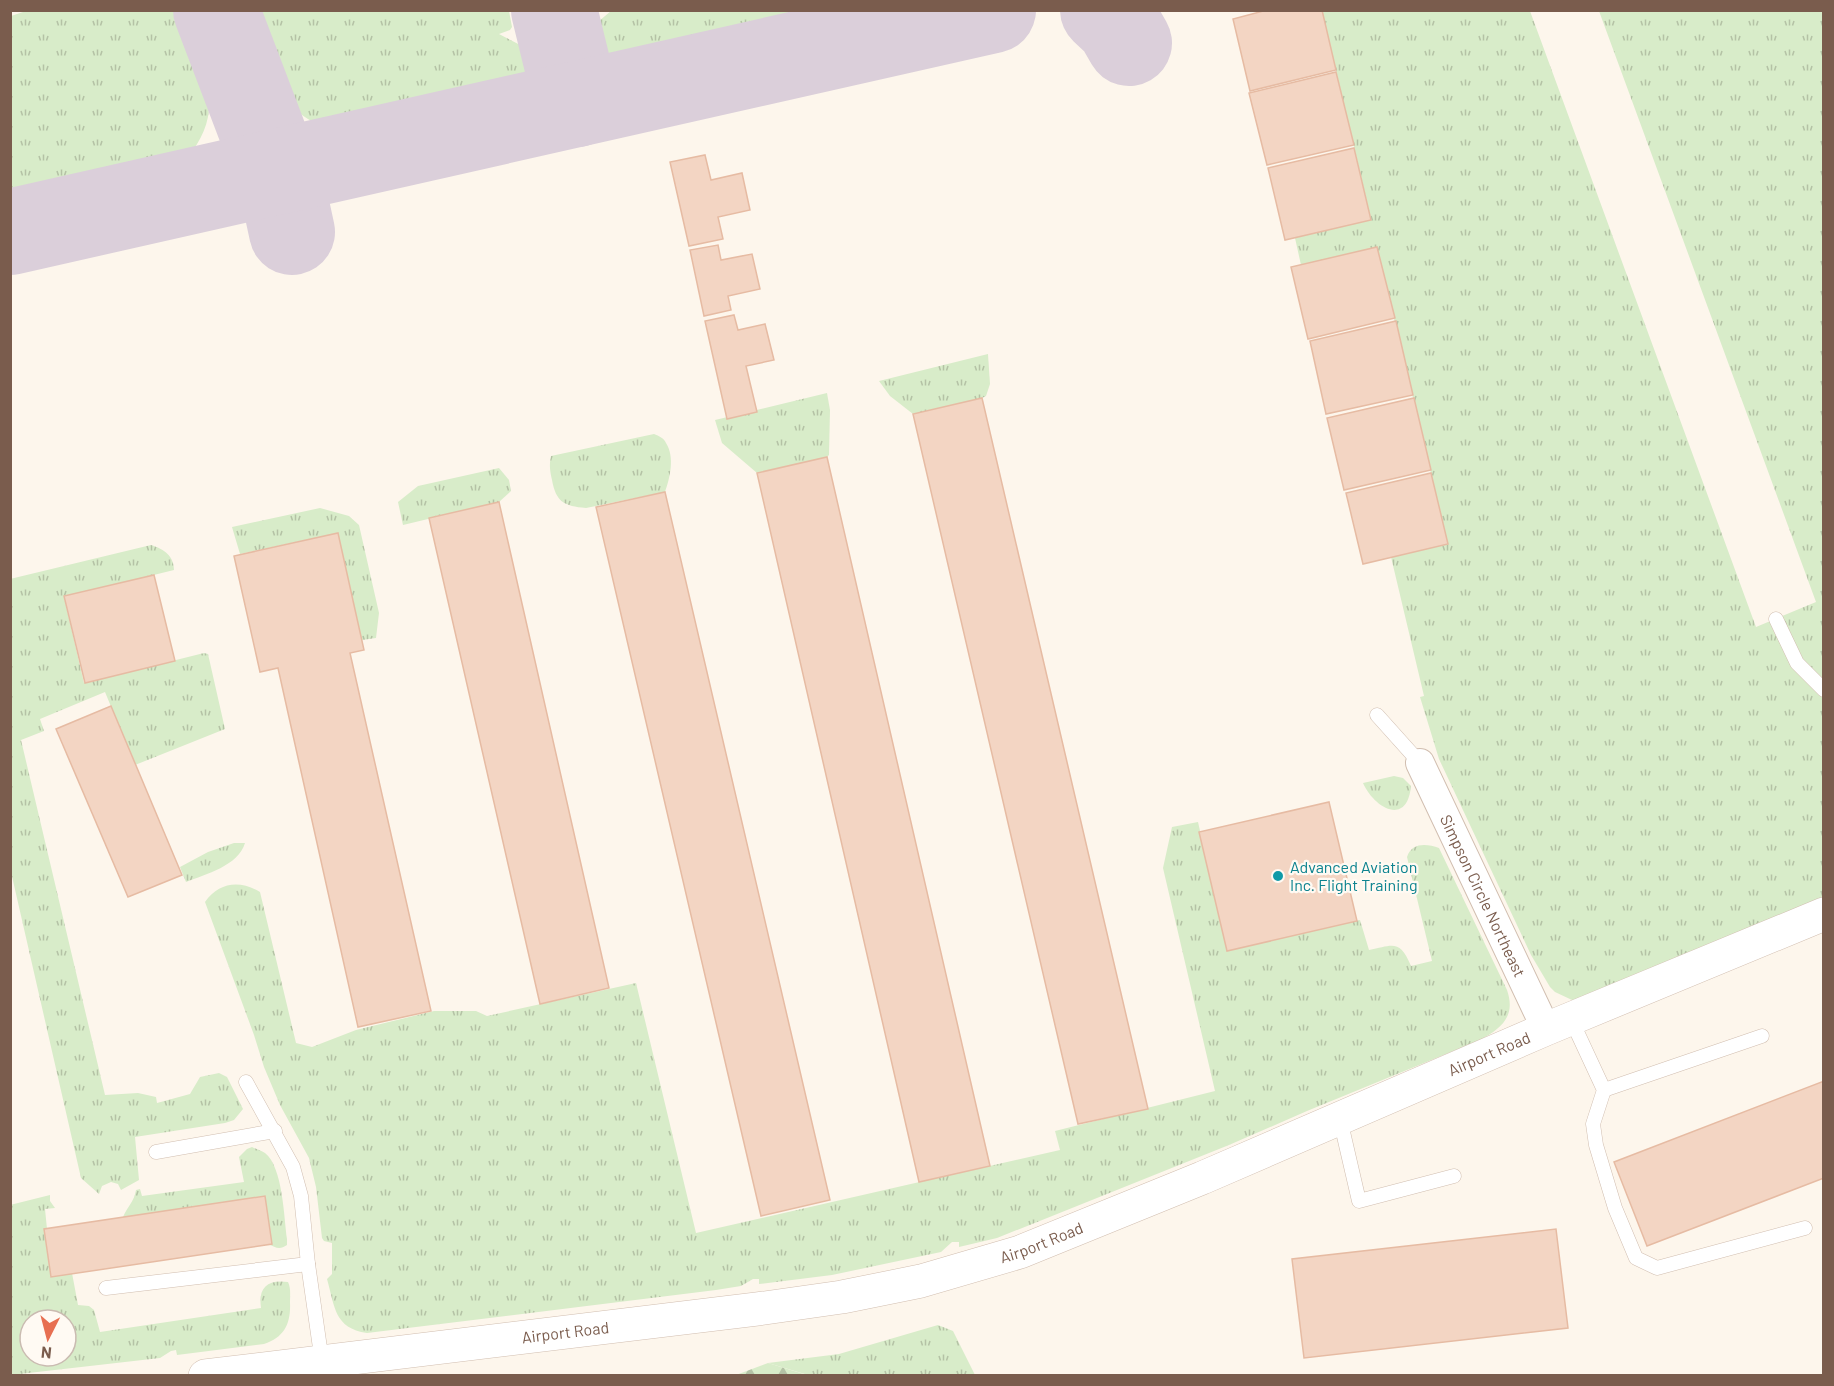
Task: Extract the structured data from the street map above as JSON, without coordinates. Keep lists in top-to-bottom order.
{
  "streets": {
    "street": ["Simpson Circle Northeast", "Airport Road"]
  },
  "crossings": [
    ["Simpson Circle Northeast", "Airport Road"]
  ],
  "places": ["Advanced Aviation Inc. Flight Training"],
  "north": "bottom"
}
